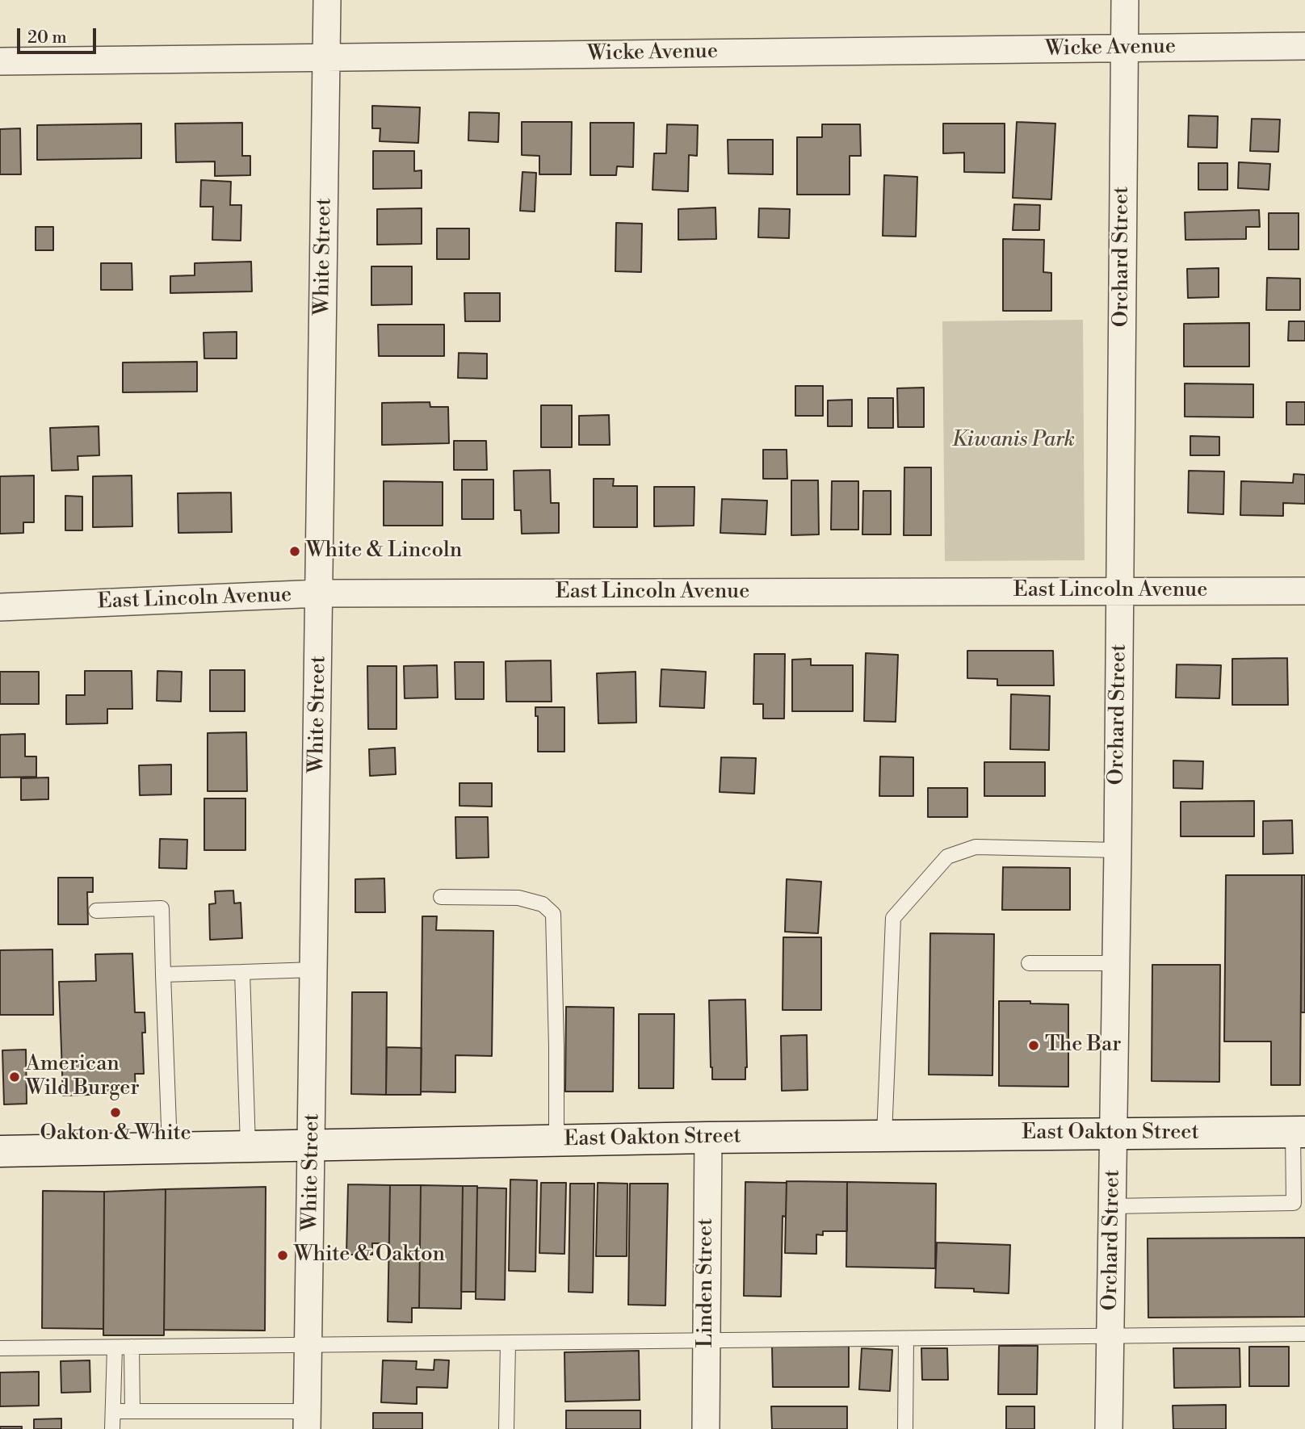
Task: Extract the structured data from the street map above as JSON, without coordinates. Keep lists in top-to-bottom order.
{
  "streets": {
    "main road": ["East Oakton Street"],
    "street": [
      "Wicke Avenue",
      "White Street",
      "Orchard Street",
      "East Lincoln Avenue",
      "Linden Street"
    ]
  },
  "crossings": [
    ["Wicke Avenue", "White Street"],
    ["Wicke Avenue", "Orchard Street"],
    ["White Street", "East Lincoln Avenue"],
    ["White Street", "East Oakton Street"],
    ["Orchard Street", "East Lincoln Avenue"],
    ["Orchard Street", "East Oakton Street"],
    ["East Oakton Street", "Linden Street"]
  ],
  "parks": ["Kiwanis Park"],
  "places": [
    "White & Lincoln",
    "The Bar",
    "American Wild Burger",
    "Oakton & White",
    "White & Oakton"
  ],
  "scale_bar": "20 m"
}
